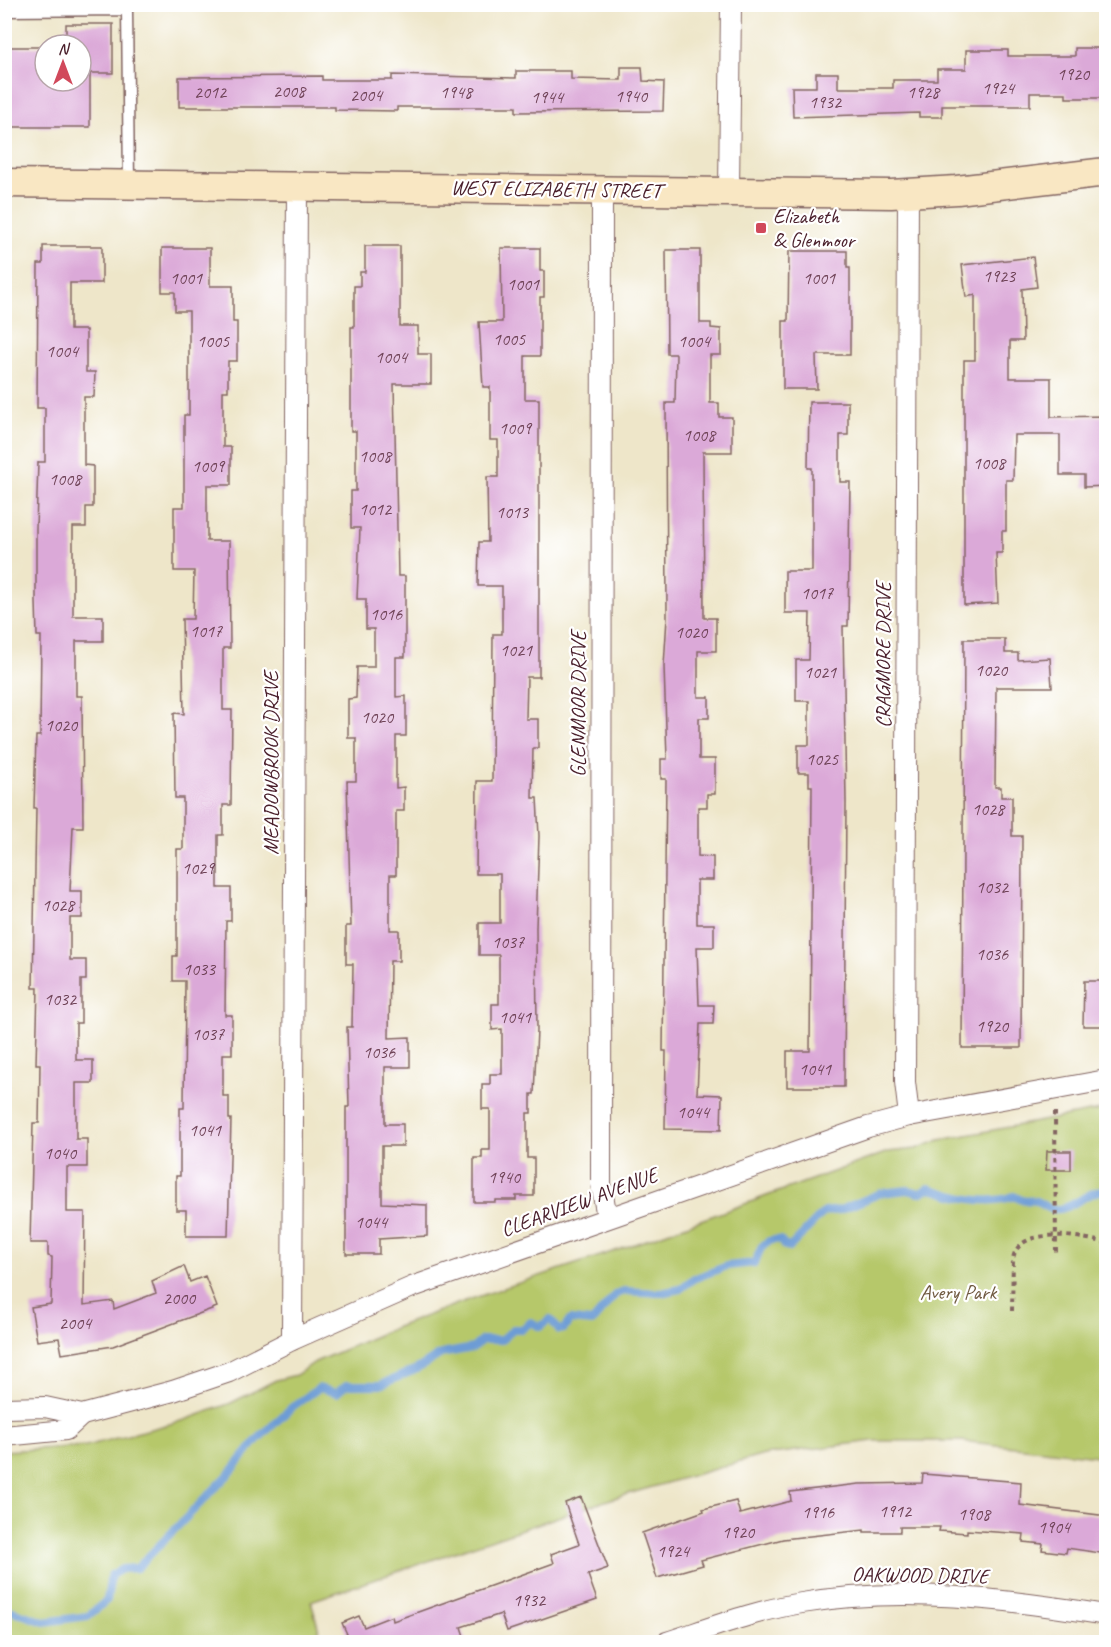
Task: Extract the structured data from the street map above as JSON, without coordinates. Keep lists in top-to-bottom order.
{
  "streets": {
    "main road": ["WEST ELIZABETH STREET"],
    "street": [
      "CRAGMORE DRIVE",
      "GLENMOOR DRIVE",
      "MEADOWBROOK DRIVE",
      "CLEARVIEW AVENUE",
      "OAKWOOD DRIVE"
    ]
  },
  "crossings": [
    ["WEST ELIZABETH STREET", "CRAGMORE DRIVE"],
    ["WEST ELIZABETH STREET", "GLENMOOR DRIVE"],
    ["WEST ELIZABETH STREET", "MEADOWBROOK DRIVE"],
    ["CRAGMORE DRIVE", "CLEARVIEW AVENUE"],
    ["GLENMOOR DRIVE", "CLEARVIEW AVENUE"],
    ["MEADOWBROOK DRIVE", "CLEARVIEW AVENUE"]
  ],
  "parks": ["Avery Park"],
  "places": {
    "transit": ["Elizabeth & Glenmoor"]
  },
  "house_numbers": [
    "1920",
    "1924",
    "2008",
    "2012",
    "1948",
    "1928",
    "2004",
    "1940",
    "1944",
    "1932",
    "1923",
    "1001",
    "1001",
    "1001",
    "1005",
    "1005",
    "1004",
    "1004",
    "1004",
    "1009",
    "1008",
    "1008",
    "1008",
    "1009",
    "1008",
    "1012",
    "1013",
    "1017",
    "1016",
    "1017",
    "1020",
    "1021",
    "1020",
    "1021",
    "1020",
    "1020",
    "1025",
    "1028",
    "1029",
    "1032",
    "1028",
    "1037",
    "1036",
    "1033",
    "1032",
    "1041",
    "1920",
    "1037",
    "1036",
    "1041",
    "1044",
    "1041",
    "1040",
    "1940",
    "1044",
    "2000",
    "2004",
    "1912",
    "1916",
    "1908",
    "1904",
    "1920",
    "1924",
    "1932"
  ],
  "north": "top"
}
